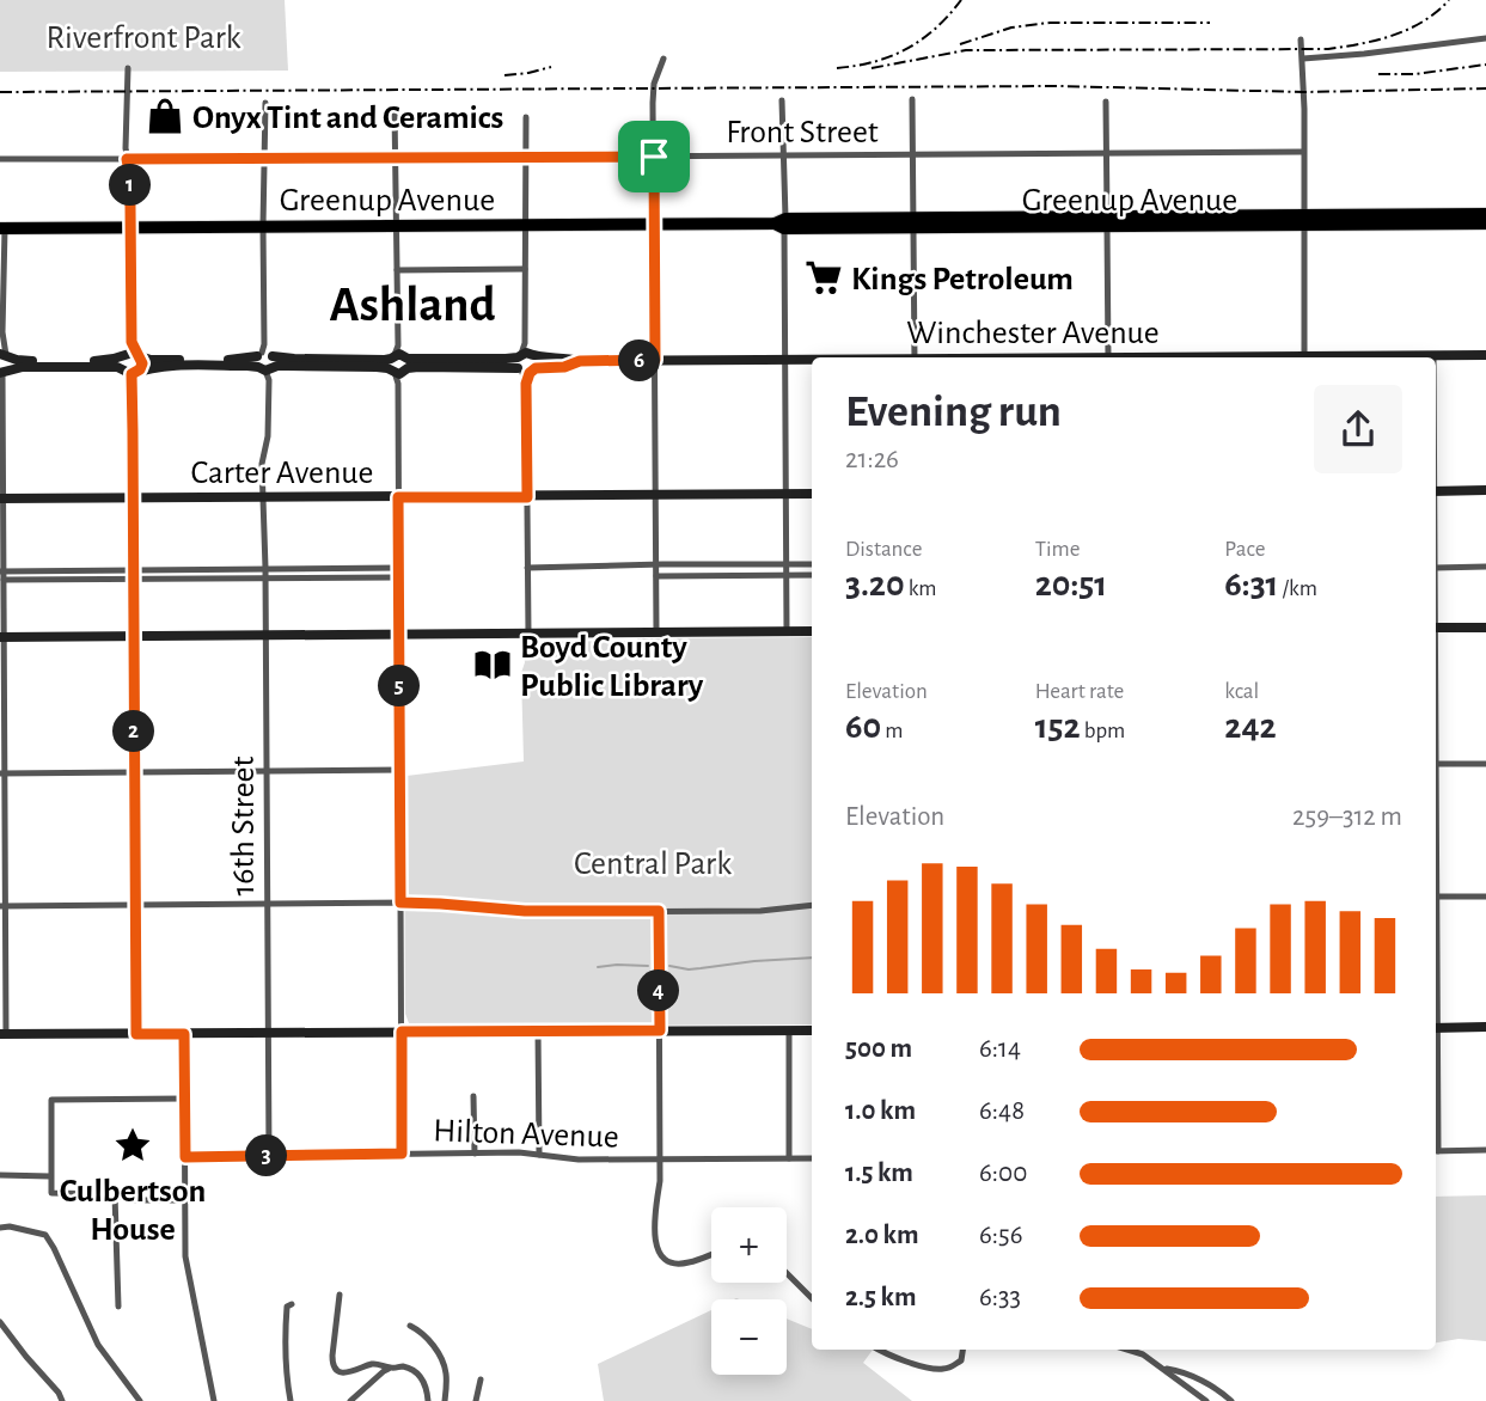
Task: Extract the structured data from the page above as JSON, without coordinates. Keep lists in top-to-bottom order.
{
  "streets": {
    "highway": ["Greenup Avenue"],
    "street": [
      "Front Street",
      "Winchester Avenue",
      "Carter Avenue",
      "16th Street",
      "Hilton Avenue"
    ]
  },
  "crossings": [
    ["Winchester Avenue", "16th Street"],
    ["Carter Avenue", "16th Street"],
    ["16th Street", "Hilton Avenue"]
  ],
  "districts": ["Ashland"],
  "parks": ["Riverfront Park", "Central Park"],
  "places": {
    "shop": ["Onyx Tint and Ceramics"],
    "supermarket": ["Kings Petroleum"],
    "library": ["Boyd County Public Library"],
    "place": ["Culbertson House"]
  },
  "page": {
    "pins": [
      "1",
      "6",
      "5",
      "2",
      "4",
      "3"
    ],
    "heading": ["Evening run", "21:26"],
    "stats": [
      ["Distance", "3.20 km"],
      ["Time", "20:51"],
      ["Pace", "6:31 /km"],
      ["Elevation", "60 m"],
      ["Heart rate", "152 bpm"],
      ["kcal", "242"]
    ],
    "chart": ["Elevation", "259–312 m"],
    "list": [
      {
        "name": "500 m",
        "note": "6:14"
      },
      {
        "name": "1.0 km",
        "note": "6:48"
      },
      {
        "name": "1.5 km",
        "note": "6:00"
      },
      {
        "name": "2.0 km",
        "note": "6:56"
      },
      {
        "name": "2.5 km",
        "note": "6:33"
      }
    ],
    "map_buttons": ["+", "−"]
  }
}
